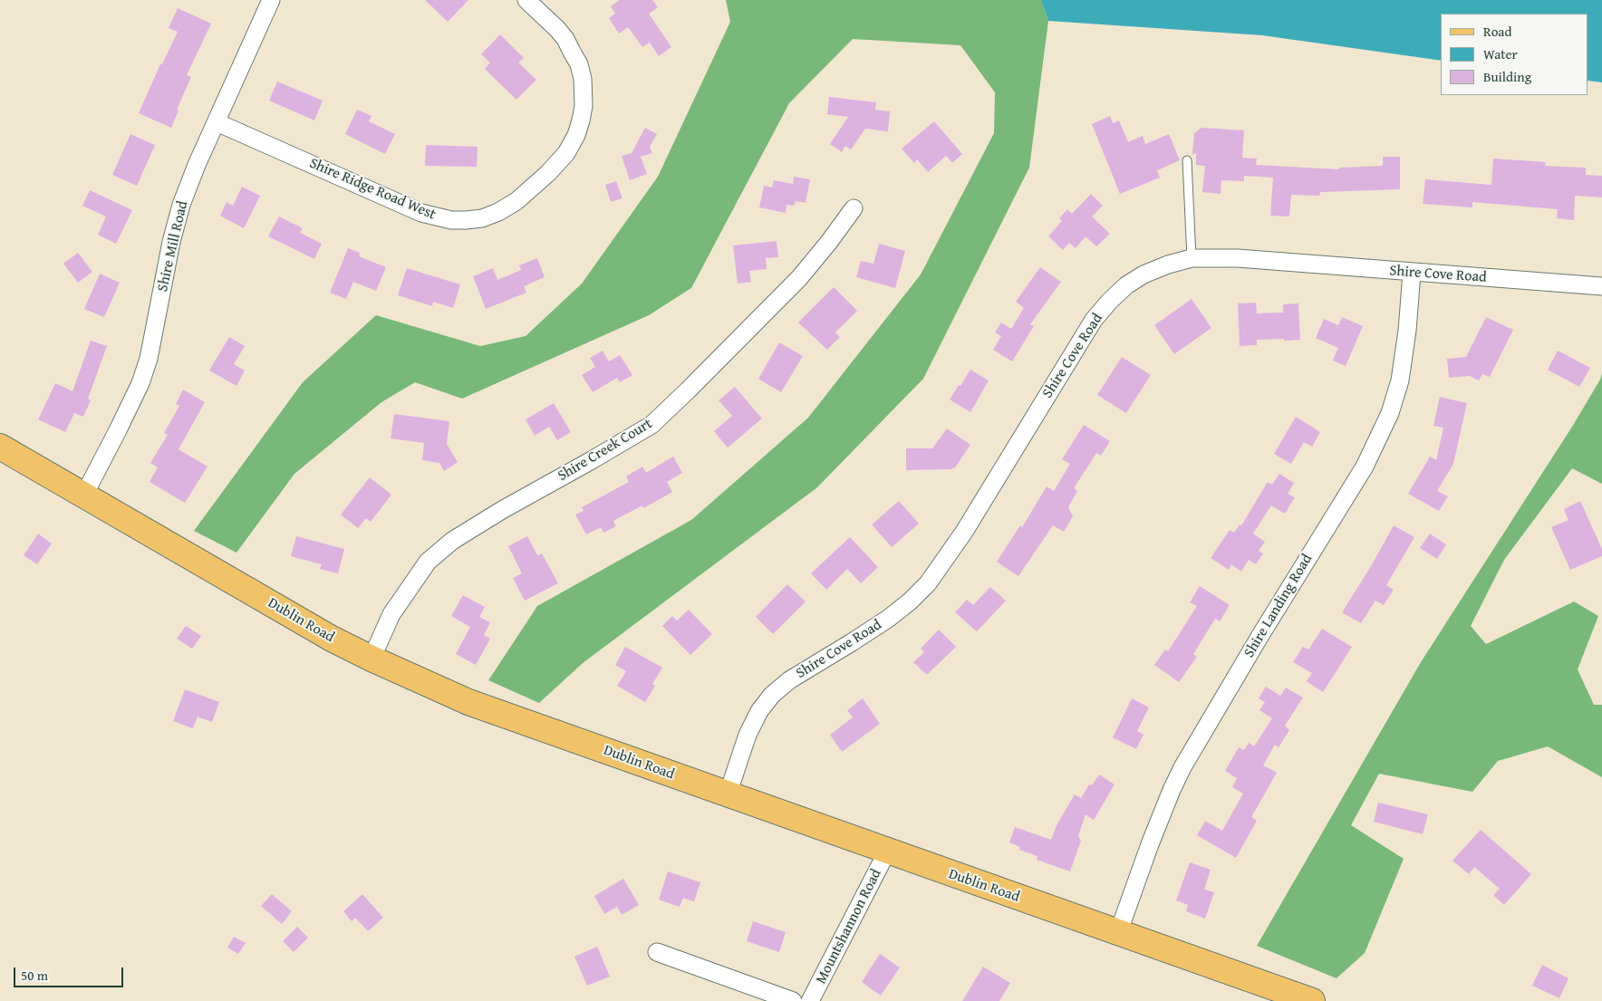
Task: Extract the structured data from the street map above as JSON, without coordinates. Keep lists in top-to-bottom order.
{
  "streets": {
    "main road": ["Dublin Road"],
    "street": [
      "Shire Ridge Road West",
      "Shire Mill Road",
      "Shire Cove Road",
      "Shire Creek Court",
      "Shire Landing Road",
      "Mountshannon Road"
    ]
  },
  "crossings": [
    ["Shire Ridge Road West", "Shire Mill Road"],
    ["Shire Mill Road", "Dublin Road"],
    ["Shire Cove Road", "Shire Landing Road"],
    ["Shire Cove Road", "Dublin Road"],
    ["Shire Creek Court", "Dublin Road"],
    ["Shire Landing Road", "Dublin Road"],
    ["Dublin Road", "Mountshannon Road"]
  ],
  "legend": ["Road", "Water", "Building"],
  "scale_bar": "50 m"
}
